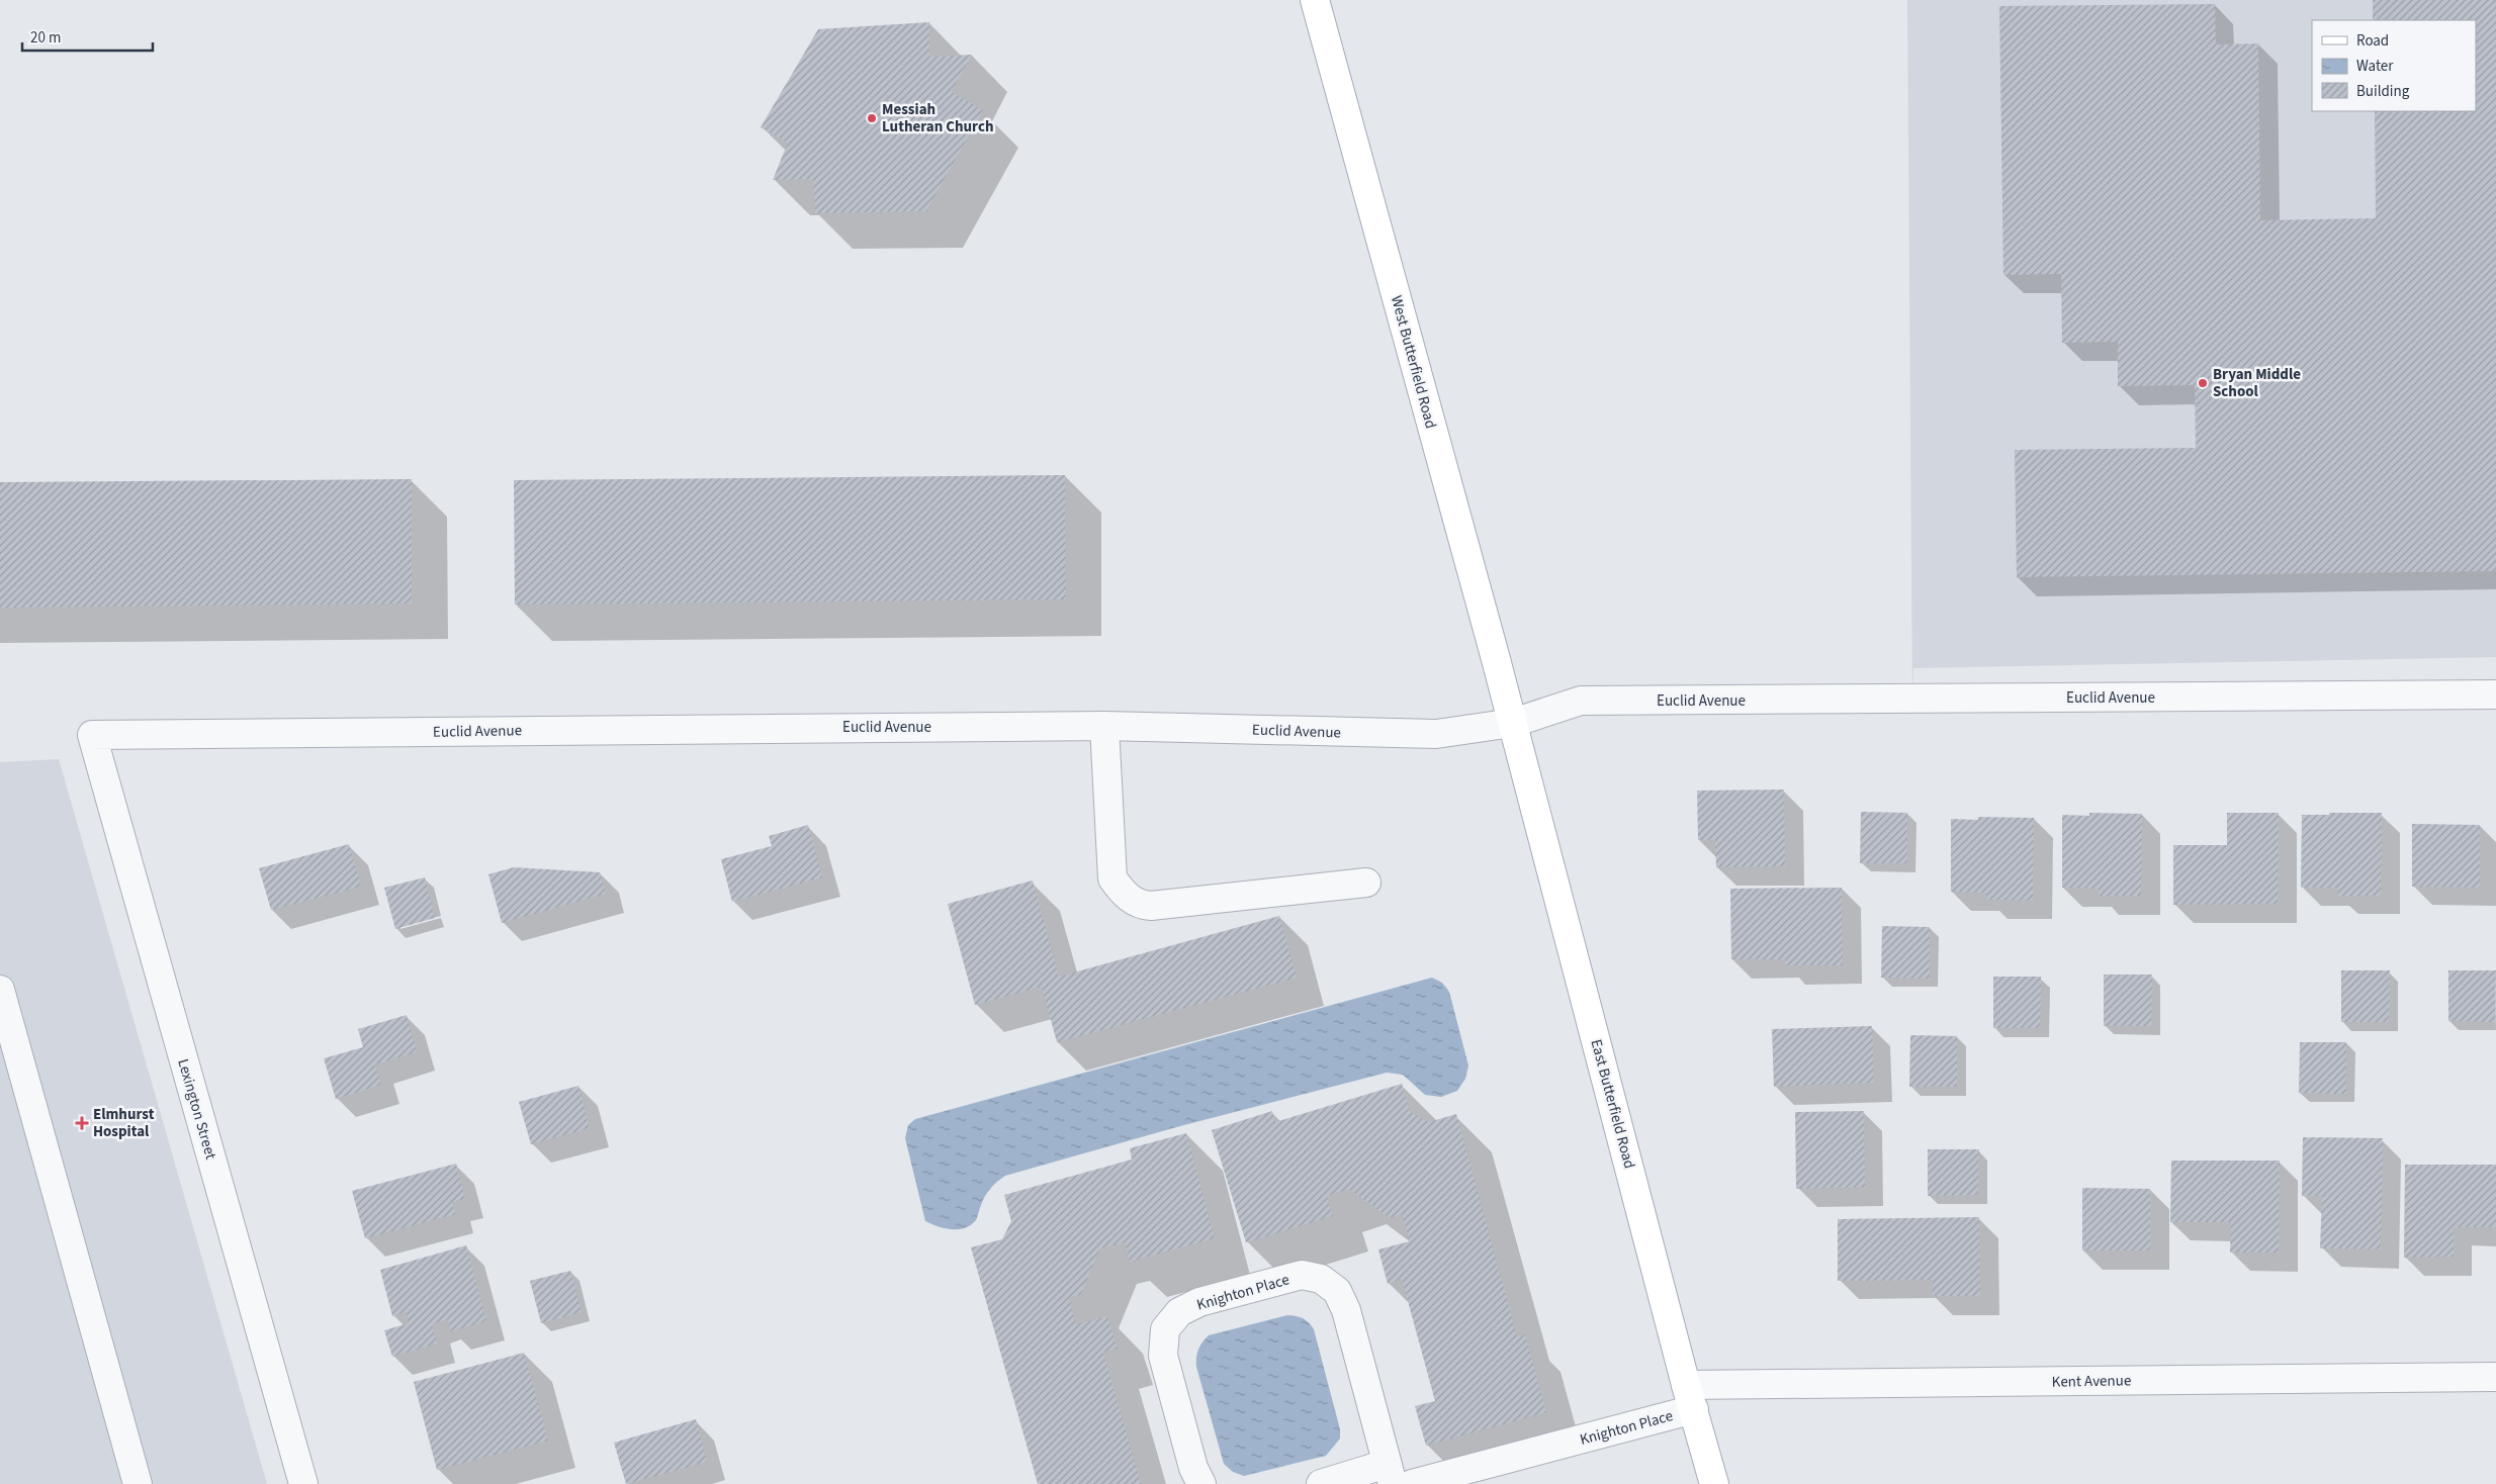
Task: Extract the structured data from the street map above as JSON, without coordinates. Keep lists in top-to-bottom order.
{
  "streets": {
    "main road": ["West Butterfield Road", "East Butterfield Road"],
    "street": [
      "Euclid Avenue",
      "Lexington Street",
      "Knighton Place",
      "Kent Avenue"
    ]
  },
  "crossings": [
    ["West Butterfield Road", "Euclid Avenue"],
    ["West Butterfield Road", "East Butterfield Road"],
    ["Euclid Avenue", "East Butterfield Road"],
    ["Euclid Avenue", "Lexington Street"],
    ["East Butterfield Road", "Knighton Place"],
    ["East Butterfield Road", "Kent Avenue"],
    ["Knighton Place", "Kent Avenue"]
  ],
  "places": {
    "other": ["Messiah Lutheran Church", "Bryan Middle School"],
    "health": ["Elmhurst Hospital"]
  },
  "legend": ["Road", "Water", "Building"],
  "scale_bar": "20 m"
}
